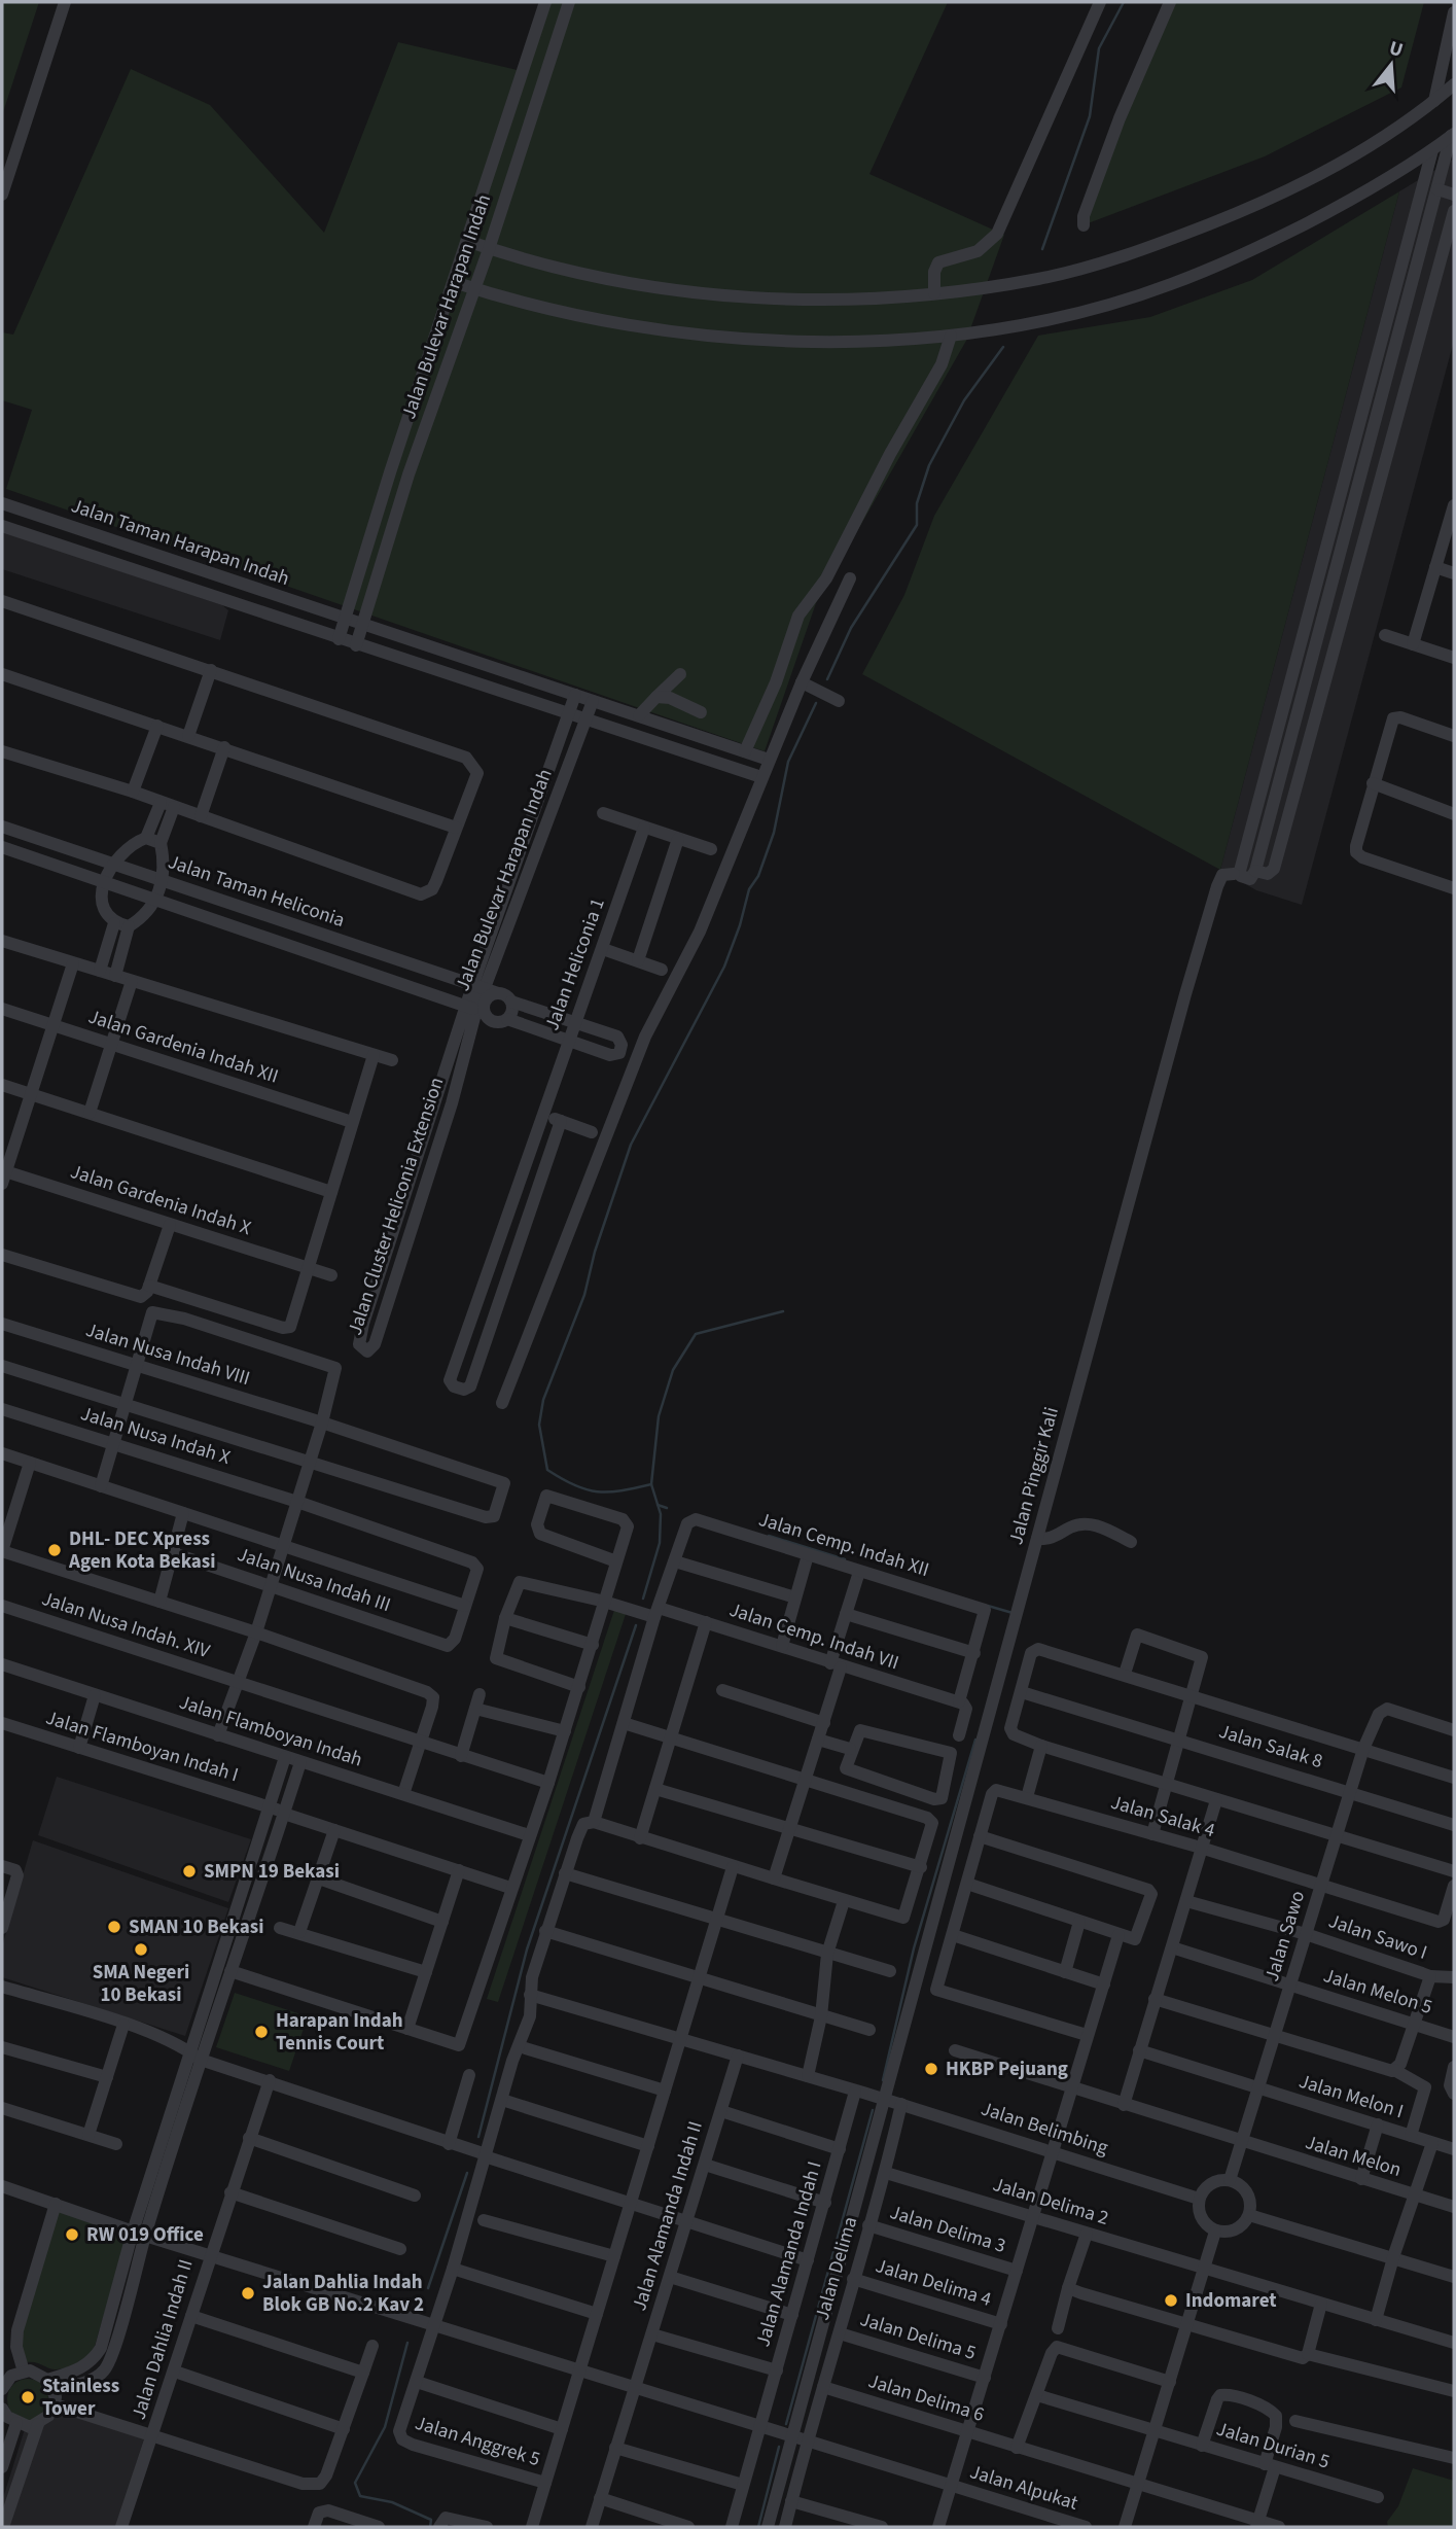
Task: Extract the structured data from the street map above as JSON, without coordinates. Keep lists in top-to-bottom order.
{
  "streets": {
    "street": [
      "Jalan Bulevar Harapan Indah",
      "Jalan Taman Harapan Indah",
      "Jalan Taman Heliconia",
      "Jalan Heliconia 1",
      "Jalan Gardenia Indah XII",
      "Jalan Gardenia Indah X",
      "Jalan Cluster Heliconia Extension",
      "Jalan Nusa Indah VIII",
      "Jalan Nusa Indah X",
      "Jalan Pinggir Kali",
      "Jalan Cemp. Indah XII",
      "Jalan Nusa Indah III",
      "Jalan Nusa Indah. XIV",
      "Jalan Cemp. Indah VII",
      "Jalan Flamboyan Indah",
      "Jalan Flamboyan Indah I",
      "Jalan Salak 8",
      "Jalan Salak 4",
      "Jalan Sawo",
      "Jalan Sawo I",
      "Jalan Melon 5",
      "Jalan Melon I",
      "Jalan Belimbing",
      "Jalan Melon",
      "Jalan Delima 2",
      "Jalan Alamanda Indah II",
      "Jalan Delima 3",
      "Jalan Alamanda Indah I",
      "Jalan Delima",
      "Jalan Delima 4",
      "Jalan Delima 5",
      "Jalan Dahlia Indah II",
      "Jalan Delima 6",
      "Jalan Anggrek 5",
      "Jalan Durian 5",
      "Jalan Alpukat"
    ]
  },
  "crossings": [
    ["Jalan Bulevar Harapan Indah", "Jalan Taman Harapan Indah"],
    ["Jalan Bulevar Harapan Indah", "Jalan Taman Heliconia"],
    ["Jalan Taman Heliconia", "Jalan Cluster Heliconia Extension"],
    ["Jalan Nusa Indah X", "Jalan Nusa Indah III"],
    ["Jalan Pinggir Kali", "Jalan Belimbing"],
    ["Jalan Pinggir Kali", "Jalan Alamanda Indah I"],
    ["Jalan Cemp. Indah XII", "Jalan Cemp. Indah VII"],
    ["Jalan Salak 8", "Jalan Sawo"],
    ["Jalan Salak 4", "Jalan Sawo"],
    ["Jalan Sawo", "Jalan Sawo I"],
    ["Jalan Sawo", "Jalan Melon 5"],
    ["Jalan Sawo", "Jalan Melon I"],
    ["Jalan Sawo", "Jalan Belimbing"],
    ["Jalan Sawo", "Jalan Melon"],
    ["Jalan Sawo I", "Jalan Melon 5"],
    ["Jalan Belimbing", "Jalan Alamanda Indah II"],
    ["Jalan Belimbing", "Jalan Alamanda Indah I"],
    ["Jalan Belimbing", "Jalan Delima"],
    ["Jalan Delima 2", "Jalan Delima"],
    ["Jalan Alamanda Indah II", "Jalan Alpukat"],
    ["Jalan Delima 3", "Jalan Delima"],
    ["Jalan Alamanda Indah I", "Jalan Alpukat"],
    ["Jalan Delima", "Jalan Delima 4"],
    ["Jalan Delima", "Jalan Delima 5"],
    ["Jalan Delima", "Jalan Delima 6"],
    ["Jalan Delima", "Jalan Alpukat"],
    ["Jalan Dahlia Indah II", "Jalan Alpukat"]
  ],
  "places": [
    "DHL- DEC Xpress Agen Kota Bekasi",
    "SMPN 19 Bekasi",
    "SMAN 10 Bekasi",
    "SMA Negeri 10 Bekasi",
    "Harapan Indah Tennis Court",
    "HKBP Pejuang",
    "RW 019 Office",
    "Jalan Dahlia Indah Blok GB No.2 Kav 2",
    "Indomaret",
    "Stainless Tower"
  ],
  "north": "top"
}
